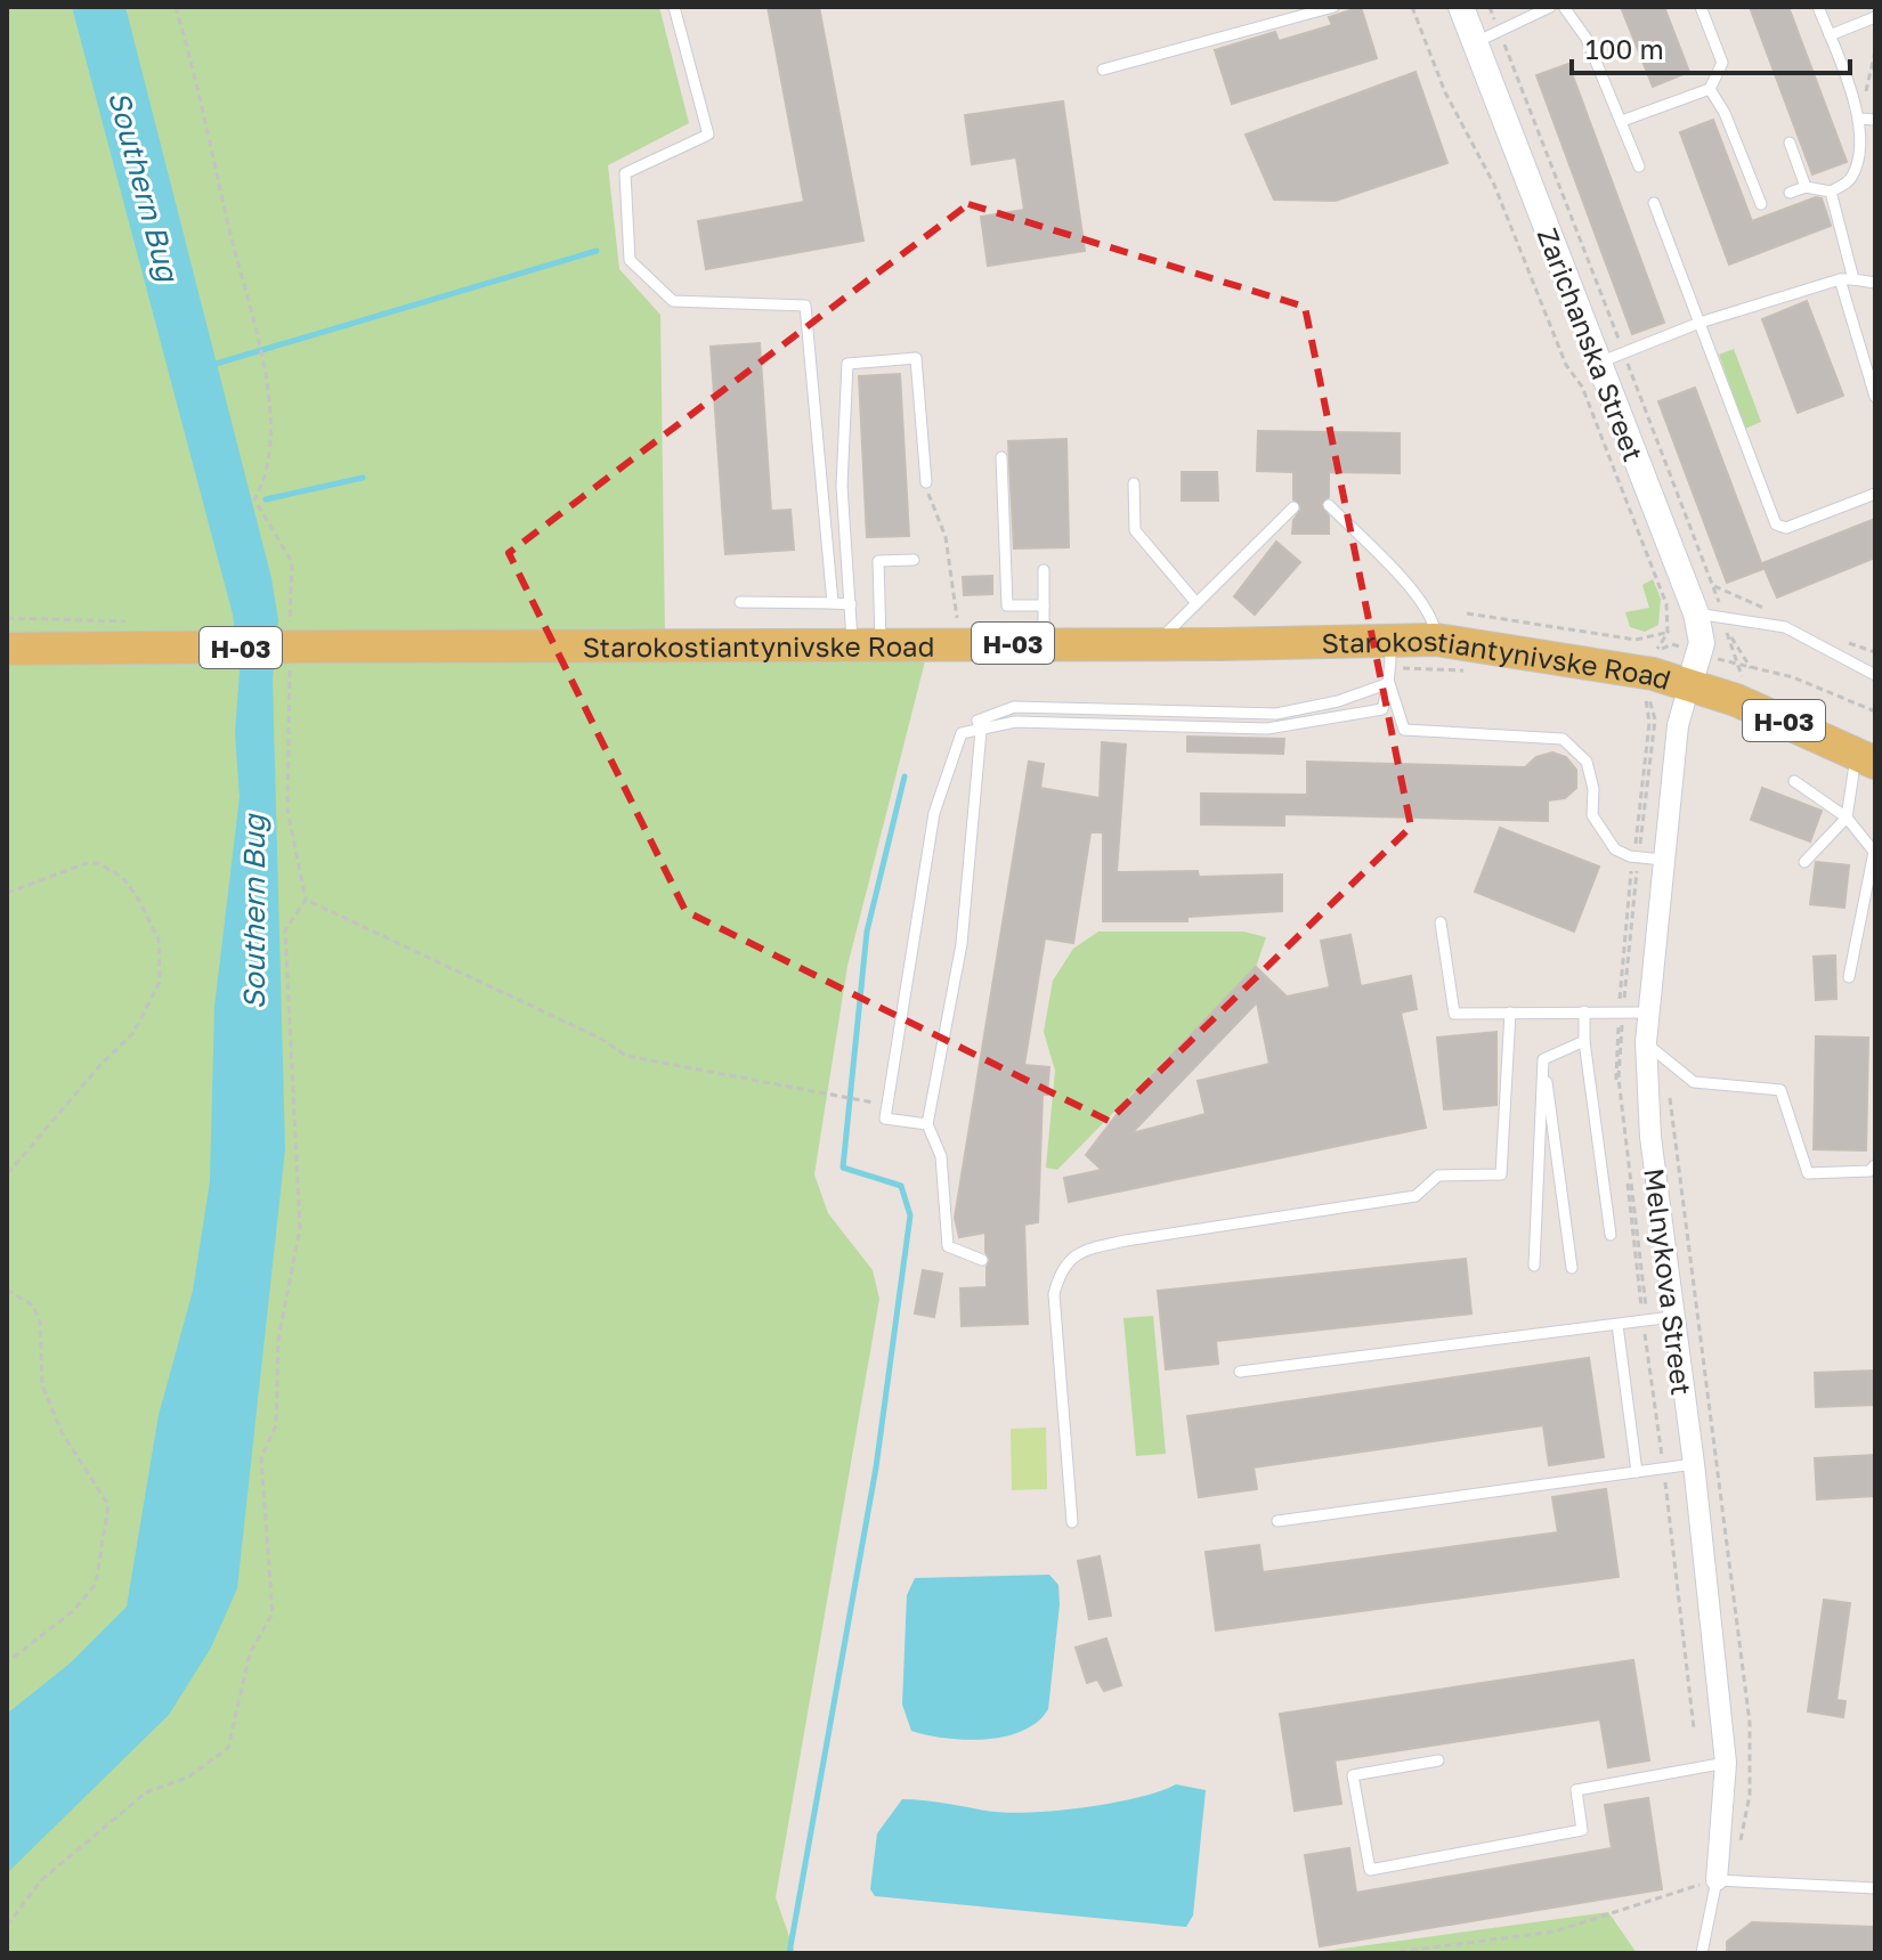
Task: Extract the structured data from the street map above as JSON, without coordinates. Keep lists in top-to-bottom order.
{
  "streets": {
    "main road": ["Н-03", "Starokostiantynivske Road"],
    "street": ["Zarichanska Street", "Melnykova Street"]
  },
  "crossings": [
    ["Zarichanska Street", "Starokostiantynivske Road"],
    ["Zarichanska Street", "Melnykova Street"],
    ["Starokostiantynivske Road", "Melnykova Street"]
  ],
  "water": ["Southern Bug"],
  "scale_bar": "100 m"
}
